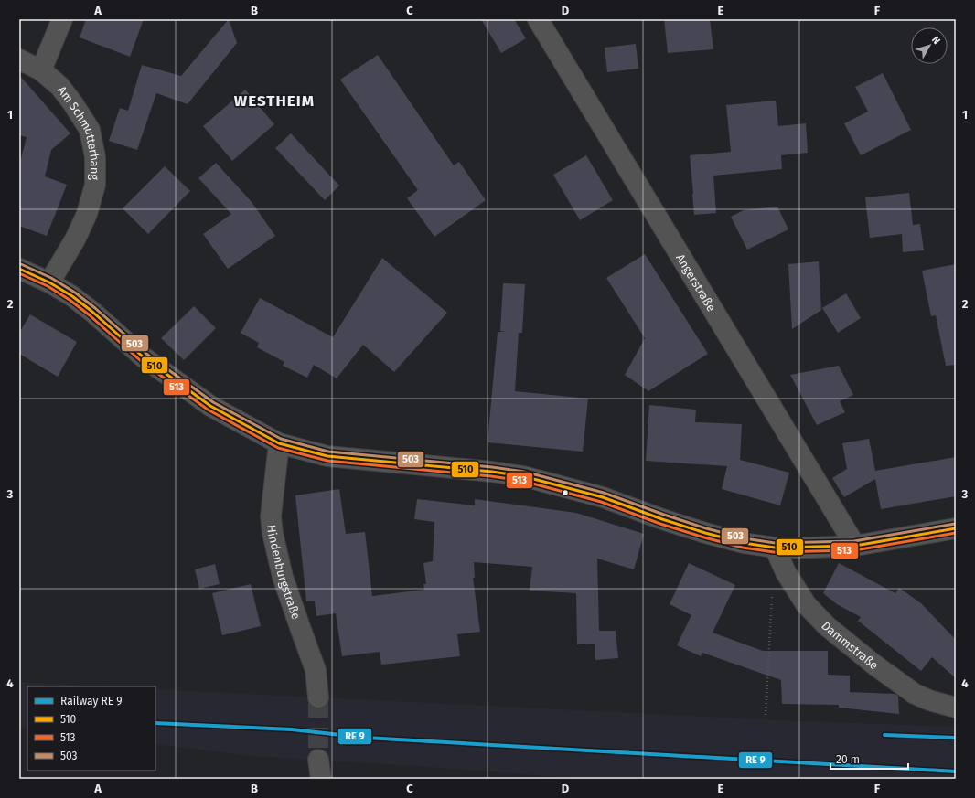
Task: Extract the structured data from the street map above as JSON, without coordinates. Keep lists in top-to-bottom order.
{
  "streets": {
    "street": [
      "Am Schmutterhang",
      "Angerstraße",
      "Hindenburgstraße",
      "Dammstraße"
    ]
  },
  "districts": ["WESTHEIM"],
  "lines": ["transit line 503", "transit line 510", "transit line 513"],
  "legend": [
    "Railway RE 9",
    "510",
    "513",
    "503"
  ],
  "scale_bar": "20 m",
  "north": "top right",
  "grid": {
    "columns": [
      "A",
      "B",
      "C",
      "D",
      "E",
      "F"
    ],
    "rows": [
      "1",
      "2",
      "3",
      "4"
    ]
  }
}
